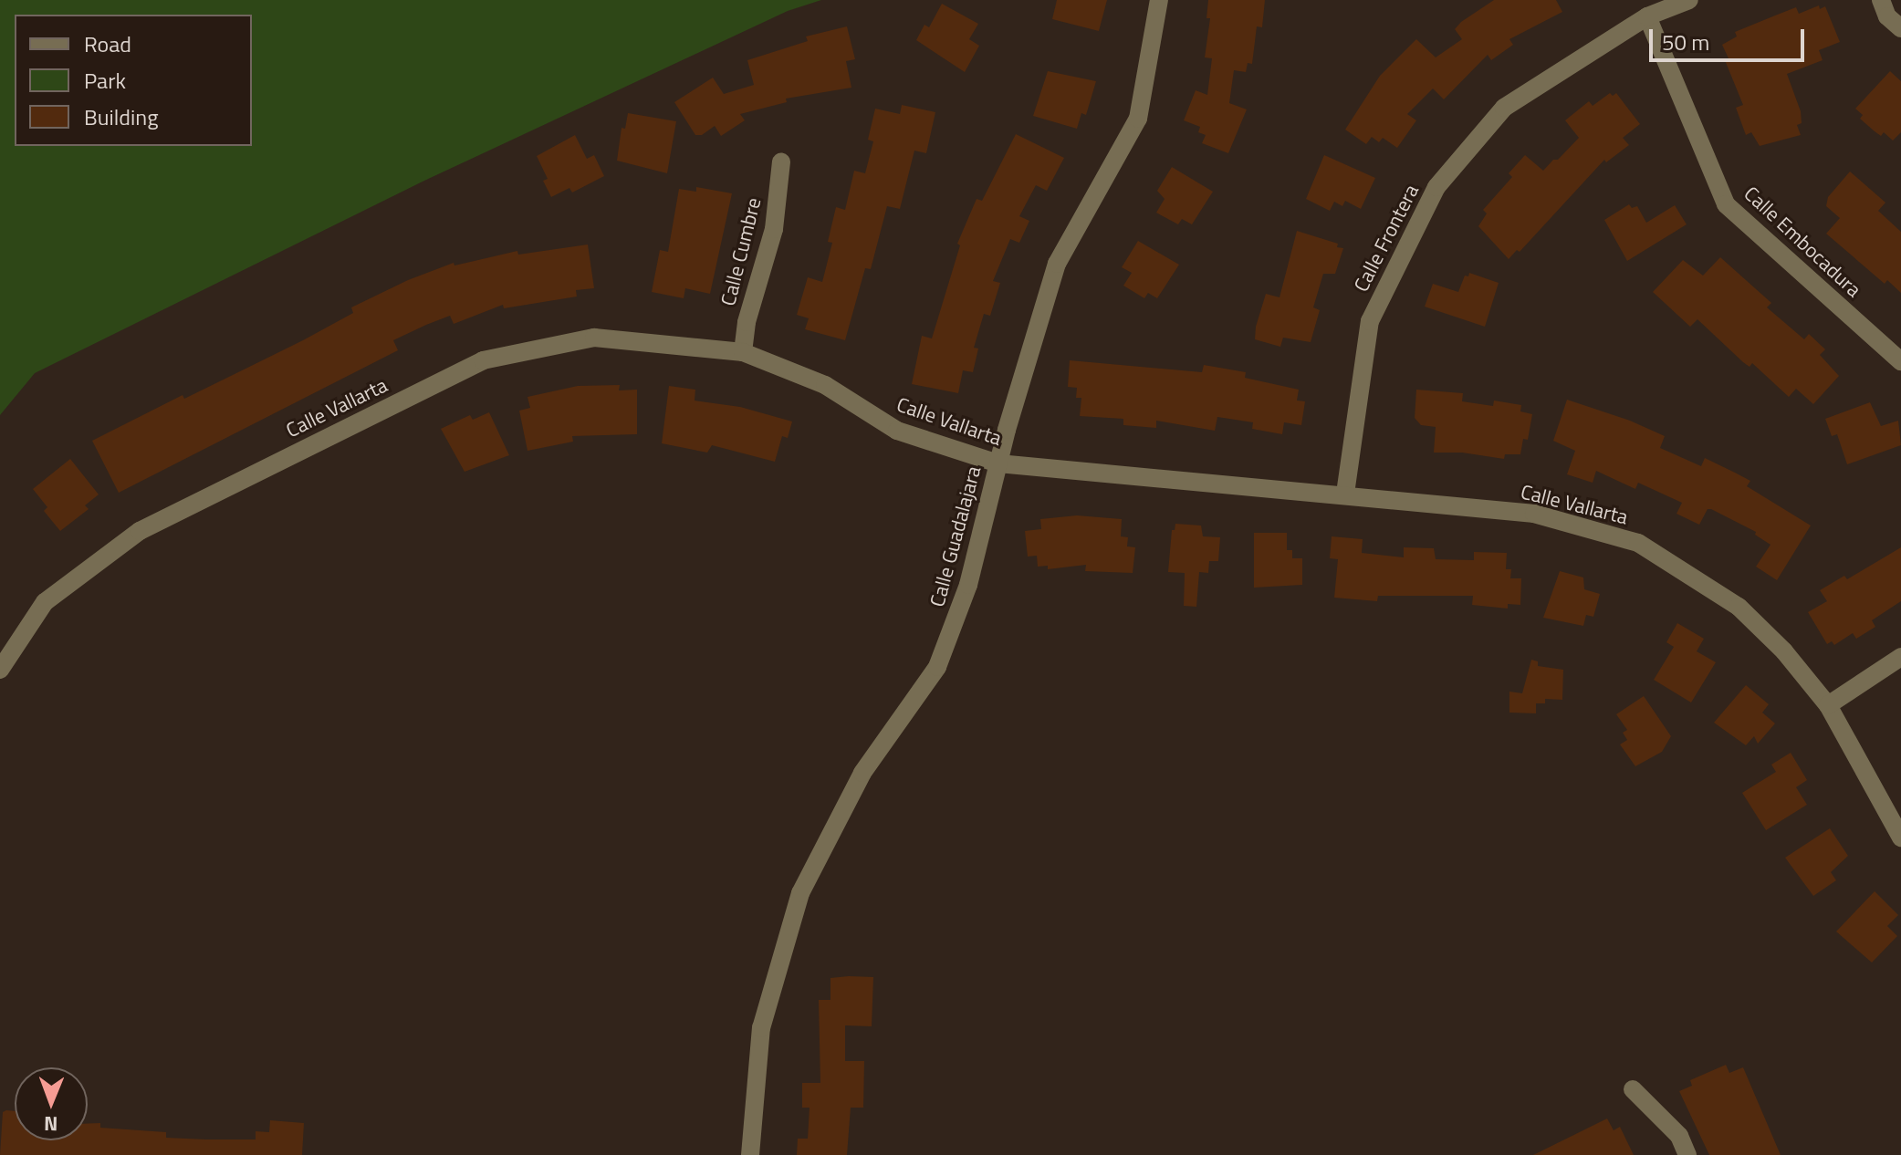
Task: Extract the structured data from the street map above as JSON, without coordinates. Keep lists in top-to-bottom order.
{
  "streets": {
    "street": [
      "Calle Frontera",
      "Calle Embocadura",
      "Calle Cumbre",
      "Calle Vallarta",
      "Calle Guadalajara"
    ]
  },
  "crossings": [
    ["Calle Frontera", "Calle Embocadura"],
    ["Calle Frontera", "Calle Vallarta"],
    ["Calle Cumbre", "Calle Vallarta"],
    ["Calle Vallarta", "Calle Guadalajara"]
  ],
  "legend": ["Road", "Park", "Building"],
  "scale_bar": "50 m",
  "north": "bottom"
}
